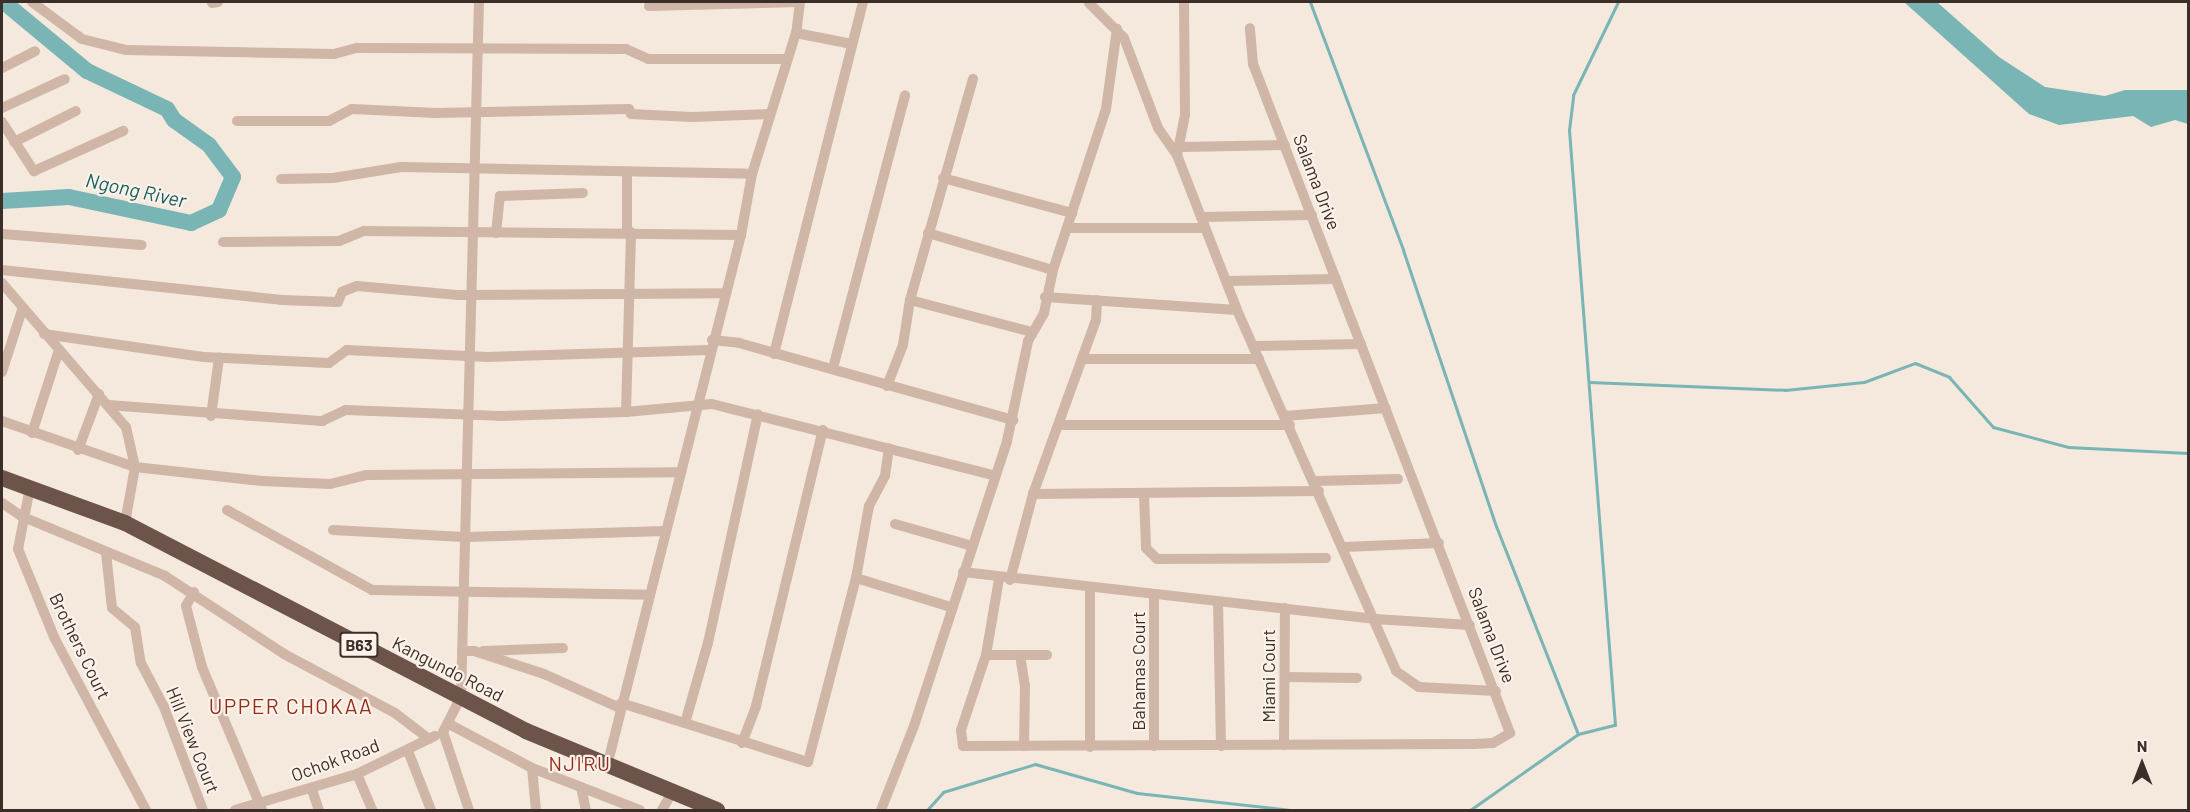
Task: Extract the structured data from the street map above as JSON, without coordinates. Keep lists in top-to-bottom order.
{
  "streets": {
    "highway": ["B63", "Kangundo Road"],
    "street": [
      "Salama Drive",
      "Brothers Court",
      "Bahamas Court",
      "Miami Court",
      "Hill View Court",
      "Ochok Road"
    ]
  },
  "crossings": [
    ["Salama Drive", "Bahamas Court"],
    ["Salama Drive", "Miami Court"],
    ["Brothers Court", "Kangundo Road"]
  ],
  "districts": ["UPPER CHOKAA", "NJIRU"],
  "water": ["Ngong River"],
  "north": "top"
}
